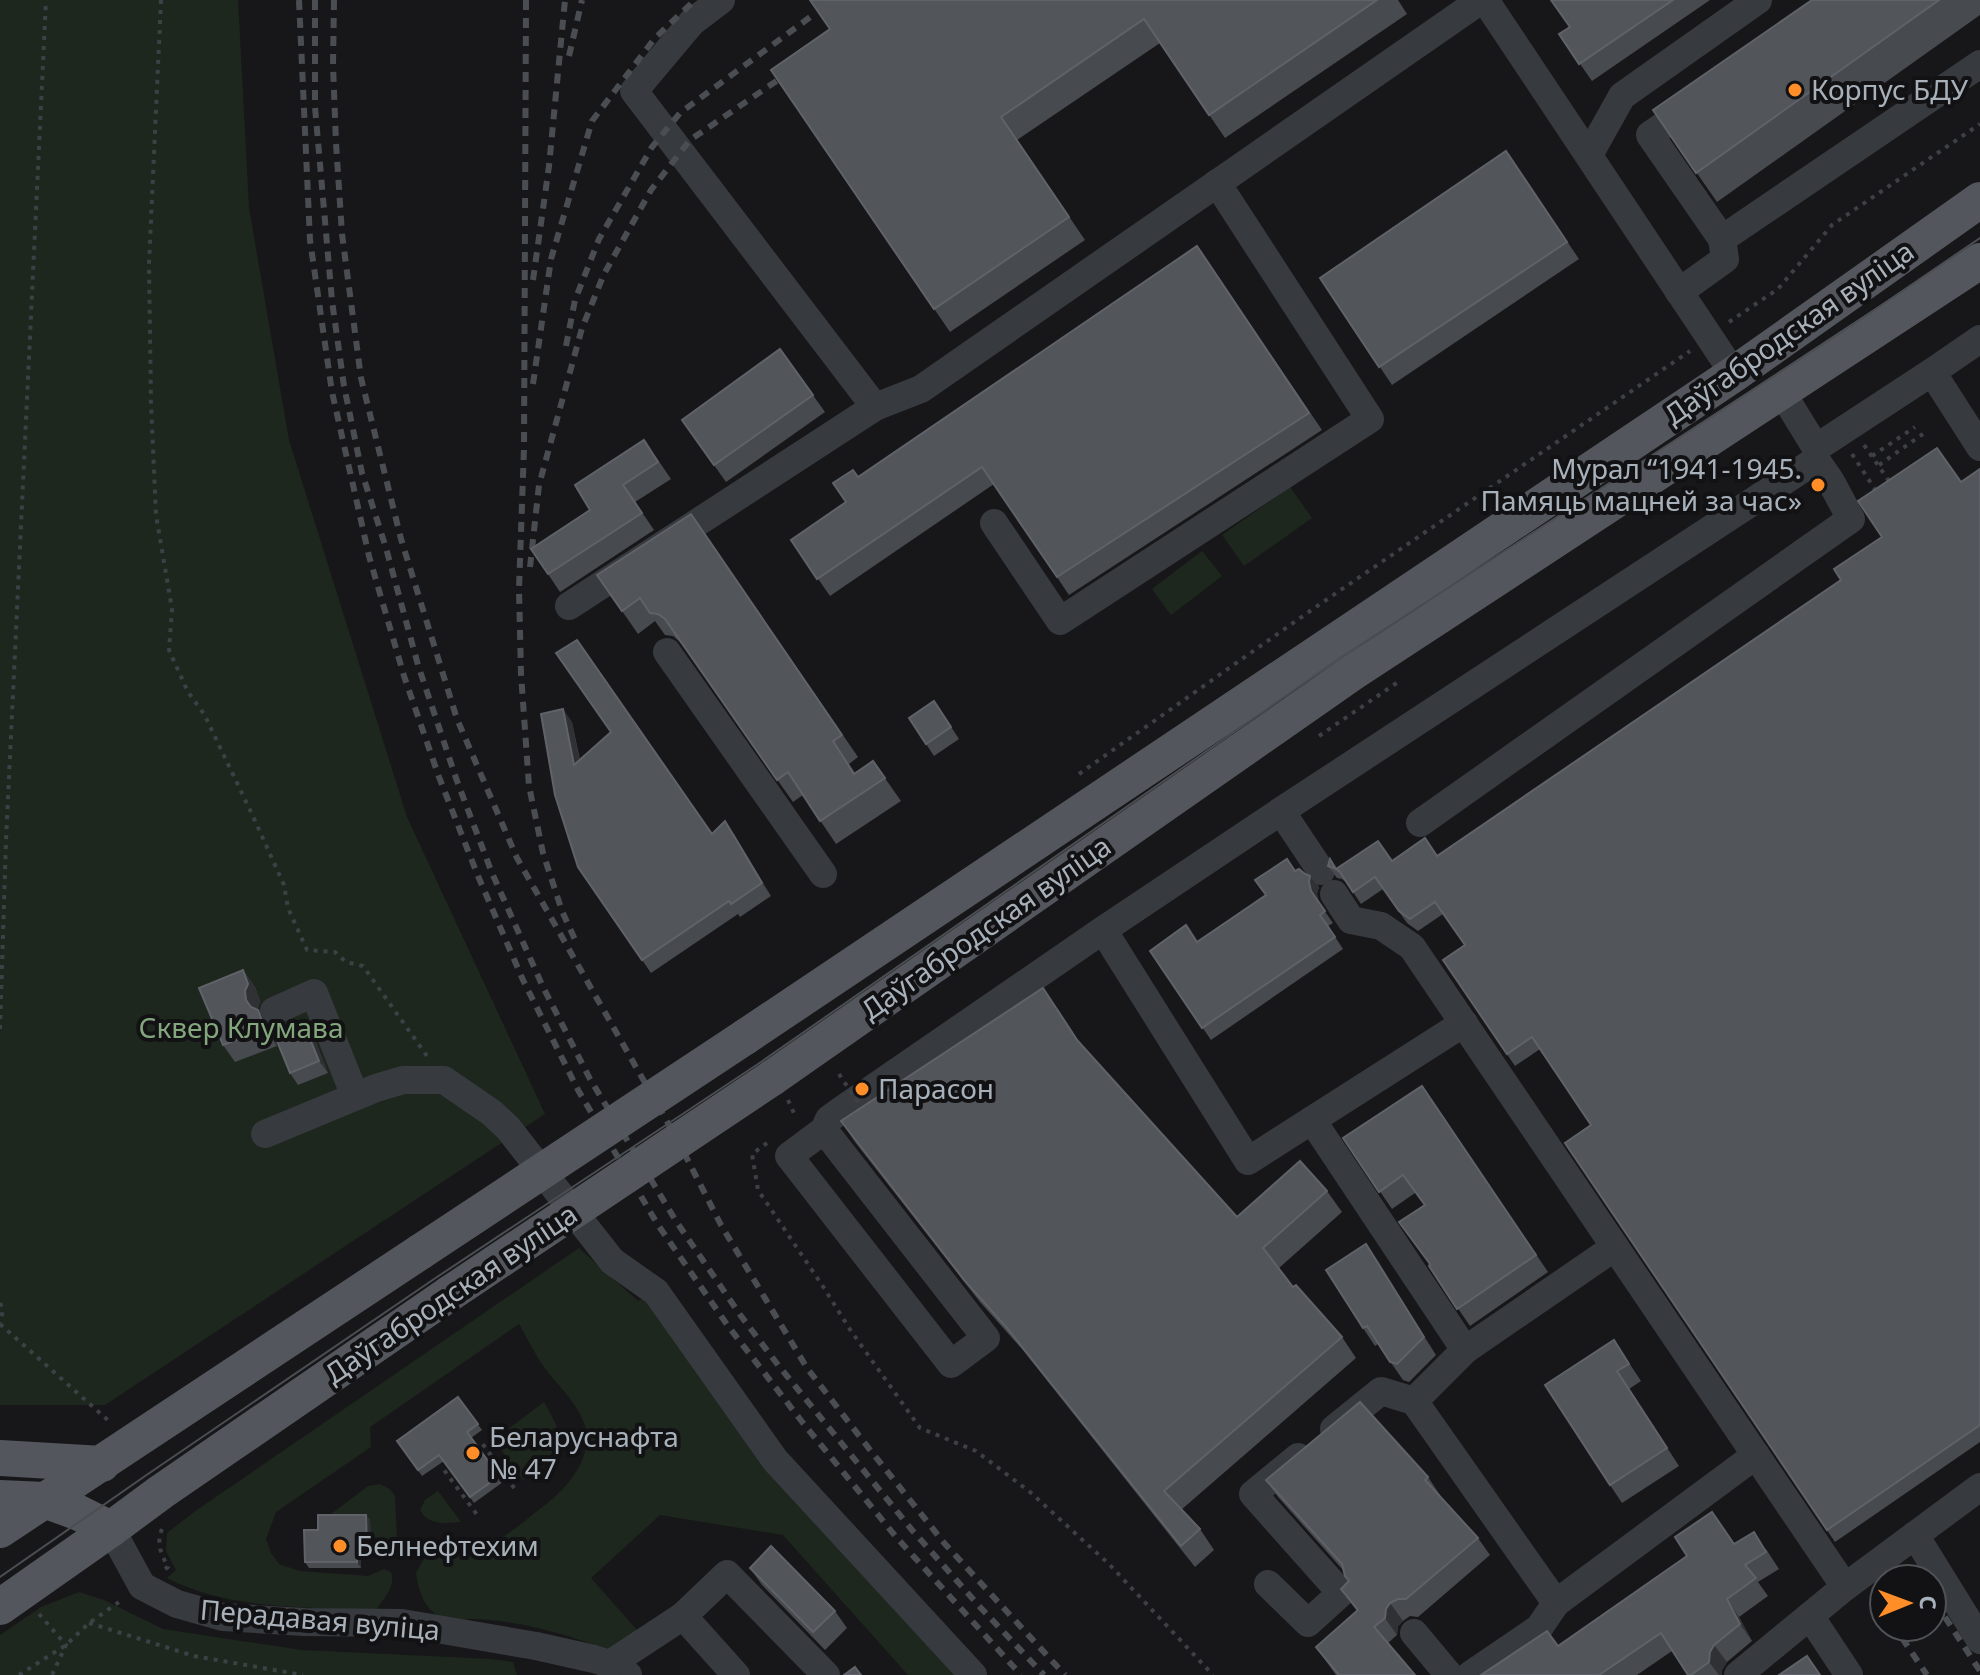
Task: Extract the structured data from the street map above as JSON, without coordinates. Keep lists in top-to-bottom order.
{
  "streets": {
    "main road": ["Даўгабродская вуліца", "Перадавая вуліца"]
  },
  "crossings": [
    ["Даўгабродская вуліца", "Перадавая вуліца"]
  ],
  "parks": ["Сквер Клумава"],
  "places": [
    "Корпус БДУ",
    "Мурал “1941-1945. Памяць мацней за час»",
    "Парасон",
    "Беларуснафта № 47",
    "Белнефтехим"
  ],
  "north": "right"
}
